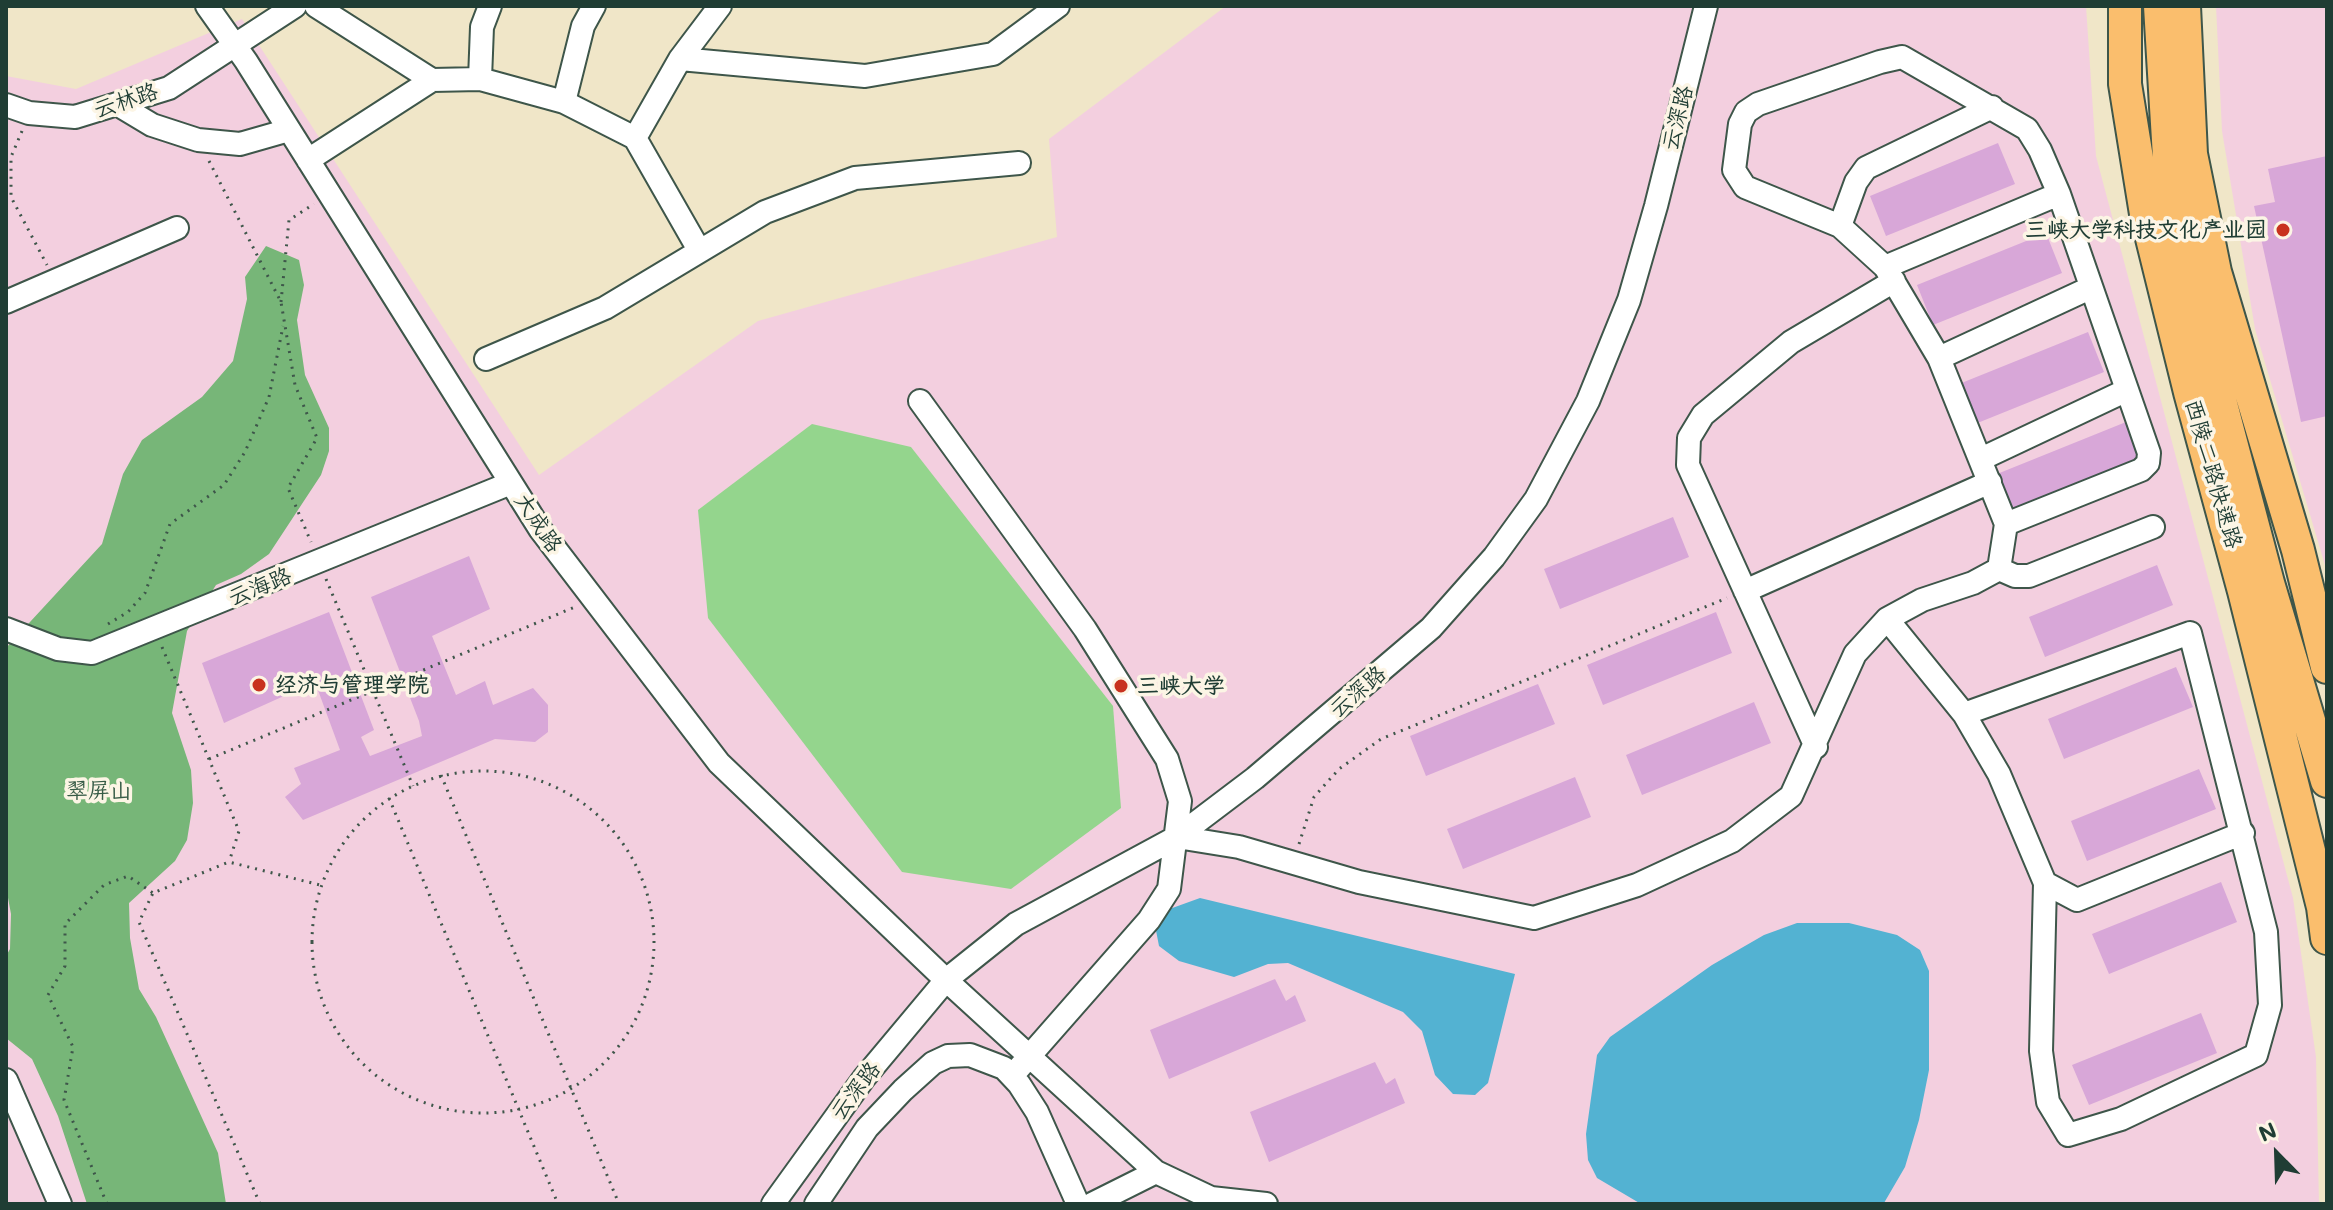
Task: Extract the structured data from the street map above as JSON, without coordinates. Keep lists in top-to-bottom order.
{
  "streets": {
    "highway": ["西陵二路快速路"],
    "street": [
      "云林路",
      "云深路",
      "大成路",
      "云海路"
    ]
  },
  "crossings": [
    ["云林路", "大成路"],
    ["云深路", "大成路"],
    ["大成路", "云海路"]
  ],
  "parks": ["翠屏山"],
  "places": ["三峡大学科技文化产业园", "经济与管理学院", "三峡大学"],
  "north": "top left"
}
